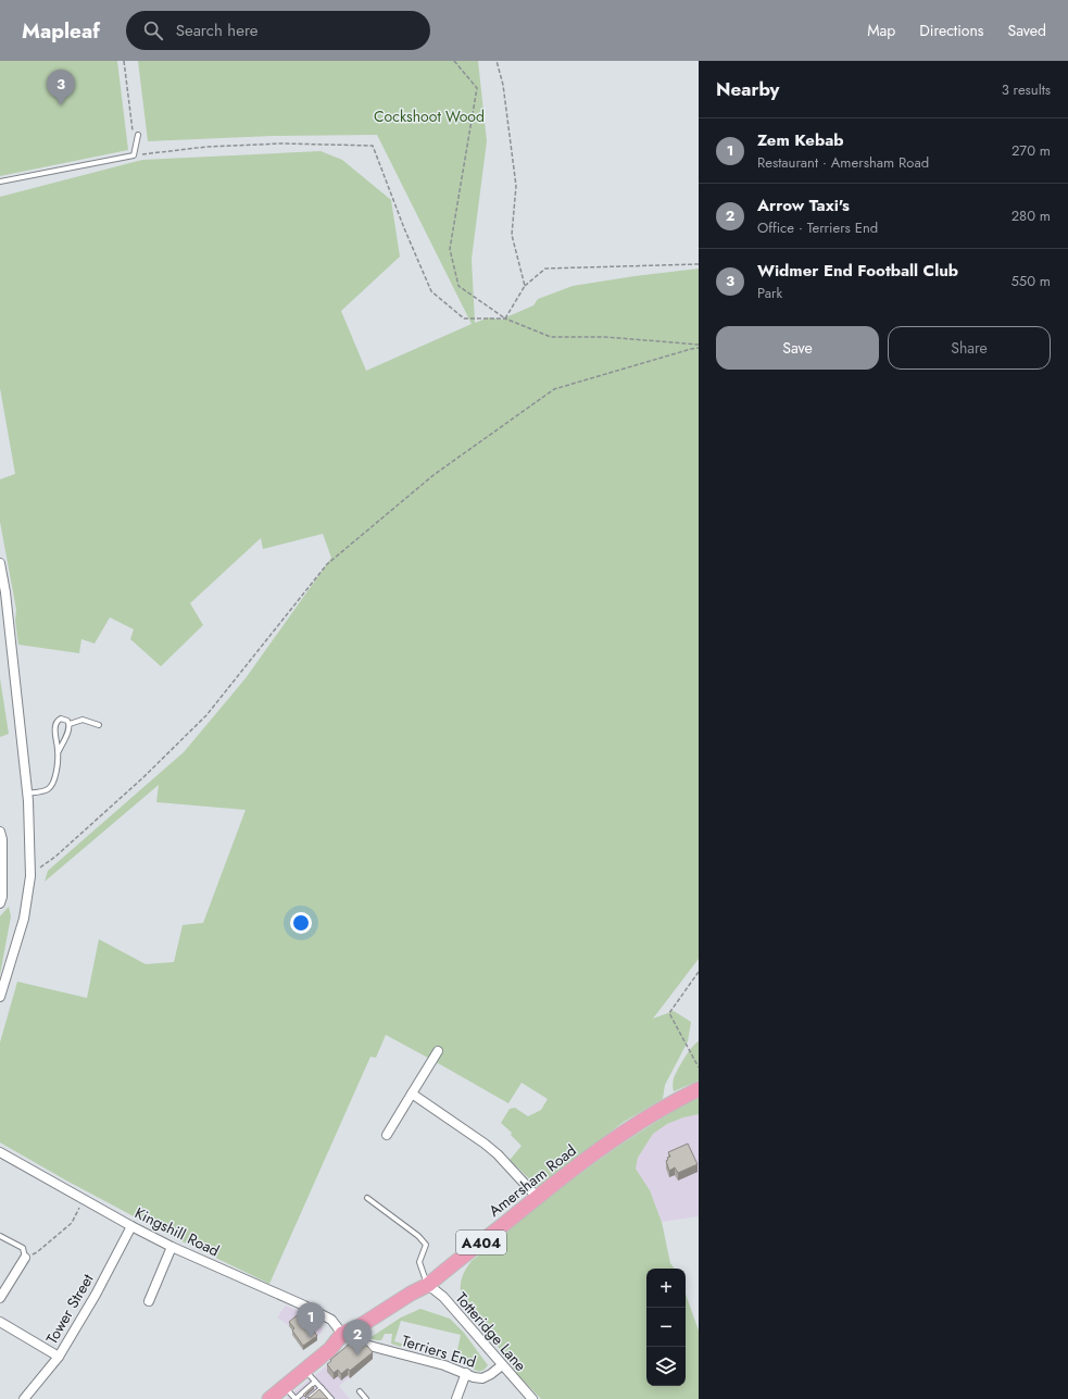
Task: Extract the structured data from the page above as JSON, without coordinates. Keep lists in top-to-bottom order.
{
  "streets": {
    "main road": ["Amersham Road", "A404"],
    "street": [
      "Kingshill Road",
      "Tower Street",
      "Totteridge Lane",
      "Terriers End"
    ]
  },
  "crossings": [
    ["Amersham Road", "Kingshill Road"],
    ["Amersham Road", "Totteridge Lane"],
    ["Kingshill Road", "Tower Street"],
    ["Totteridge Lane", "Terriers End"]
  ],
  "parks": ["Cockshoot Wood"],
  "page": {
    "header": "Mapleaf",
    "search": "Search here",
    "nav": ["Map", "Directions", "Saved"],
    "heading": ["Nearby", "3 results"],
    "pins": ["3", "1", "2"],
    "list": [
      {
        "mark": "1",
        "name": "Zem Kebab",
        "note": "Restaurant · Amersham Road",
        "value": "270 m"
      },
      {
        "mark": "2",
        "name": "Arrow Taxi's",
        "note": "Office · Terriers End",
        "value": "280 m"
      },
      {
        "mark": "3",
        "name": "Widmer End Football Club",
        "note": "Park",
        "value": "550 m"
      }
    ],
    "buttons": ["Save", "Share"],
    "map_buttons": ["+", "−"]
  }
}
